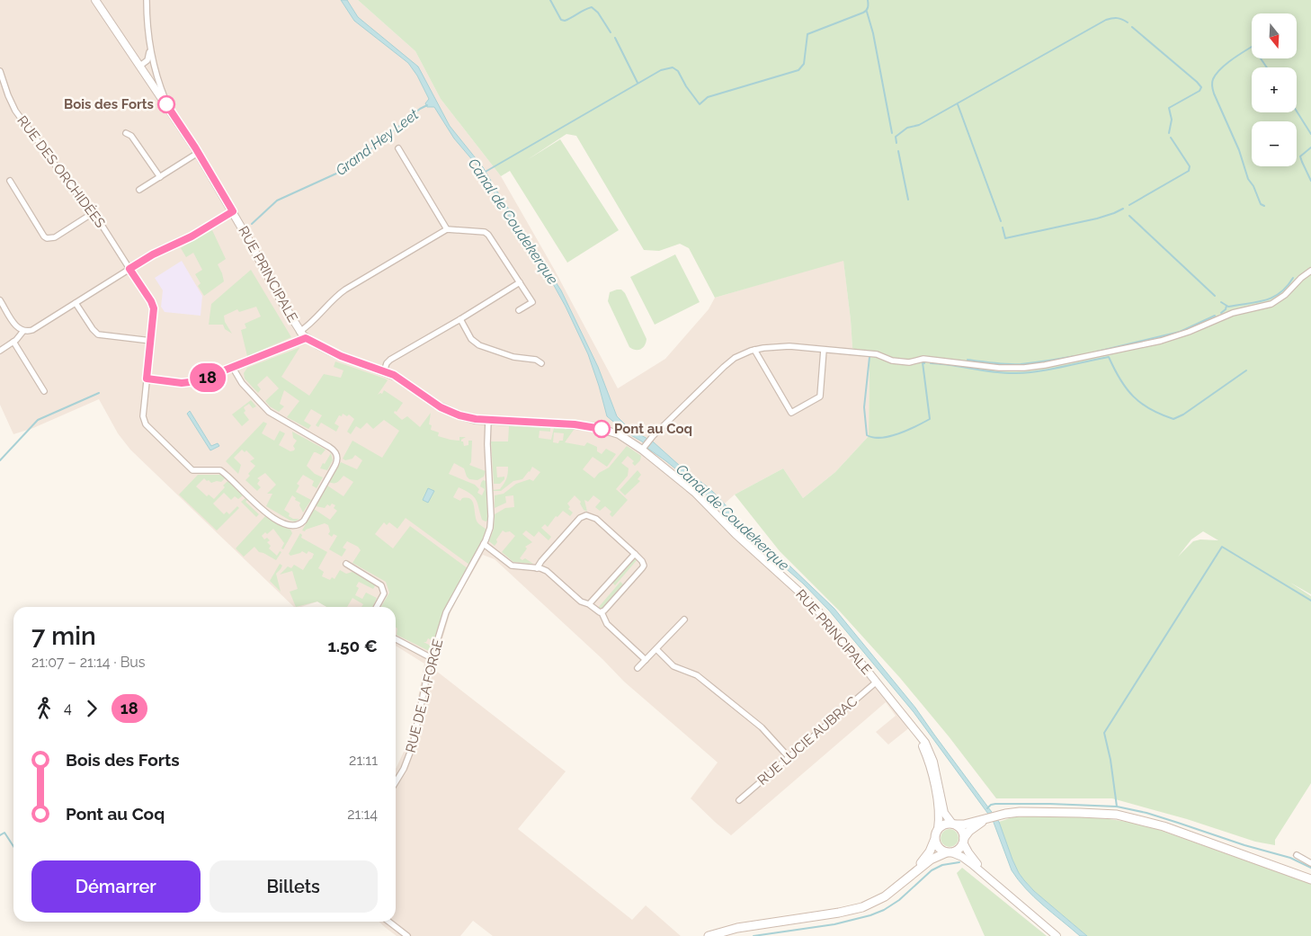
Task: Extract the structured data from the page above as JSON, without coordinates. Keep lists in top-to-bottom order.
{
  "streets": {
    "street": [
      "RUE DES ORCHIDÉES",
      "RUE PRINCIPALE",
      "RUE DE LA FORGE",
      "RUE LUCIE AUBRAC"
    ]
  },
  "crossings": [
    ["RUE PRINCIPALE", "RUE DE LA FORGE"],
    ["RUE PRINCIPALE", "RUE LUCIE AUBRAC"]
  ],
  "water": ["Grand Hey Leet", "Canal de Coudekerque"],
  "places": ["Bois des Forts", "Pont au Coq"],
  "lines": ["bus line 18"],
  "north": "bottom",
  "page": {
    "on_map": "18",
    "map_buttons": ["+", "−"],
    "heading": ["7 min", "21:07 – 21:14 · Bus", "1.50 €"],
    "legs": ["4", "18"],
    "list": [
      {
        "name": "Bois des Forts",
        "value": "21:11"
      },
      {
        "name": "Pont au Coq",
        "value": "21:14"
      }
    ],
    "buttons": ["Démarrer", "Billets"]
  }
}
